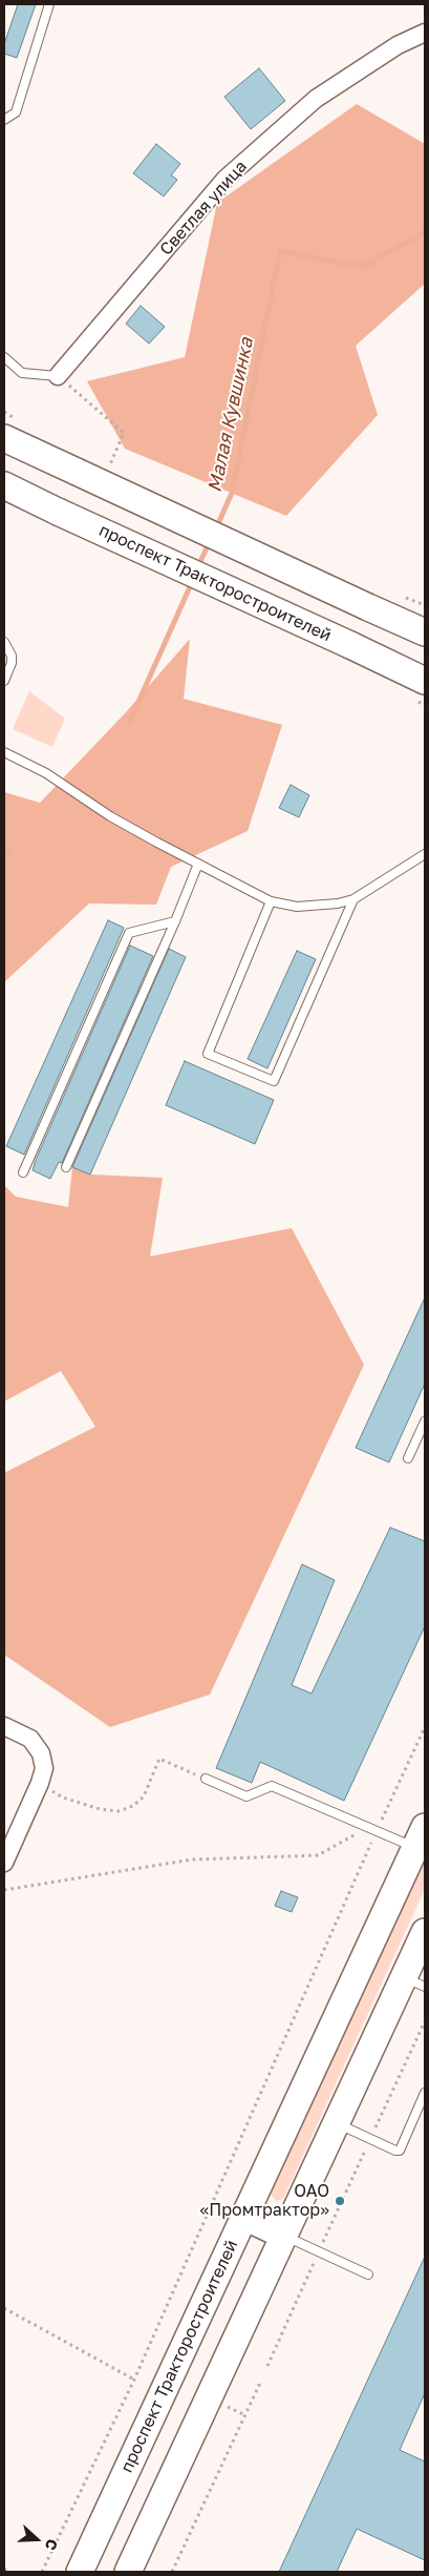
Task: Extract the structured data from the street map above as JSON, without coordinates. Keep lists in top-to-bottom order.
{
  "streets": {
    "main road": ["проспект Тракторостроителей"],
    "street": ["Светлая улица"]
  },
  "water": ["Малая Кувшинка"],
  "places": ["ОАО «Промтрактор»"],
  "north": "right"
}
